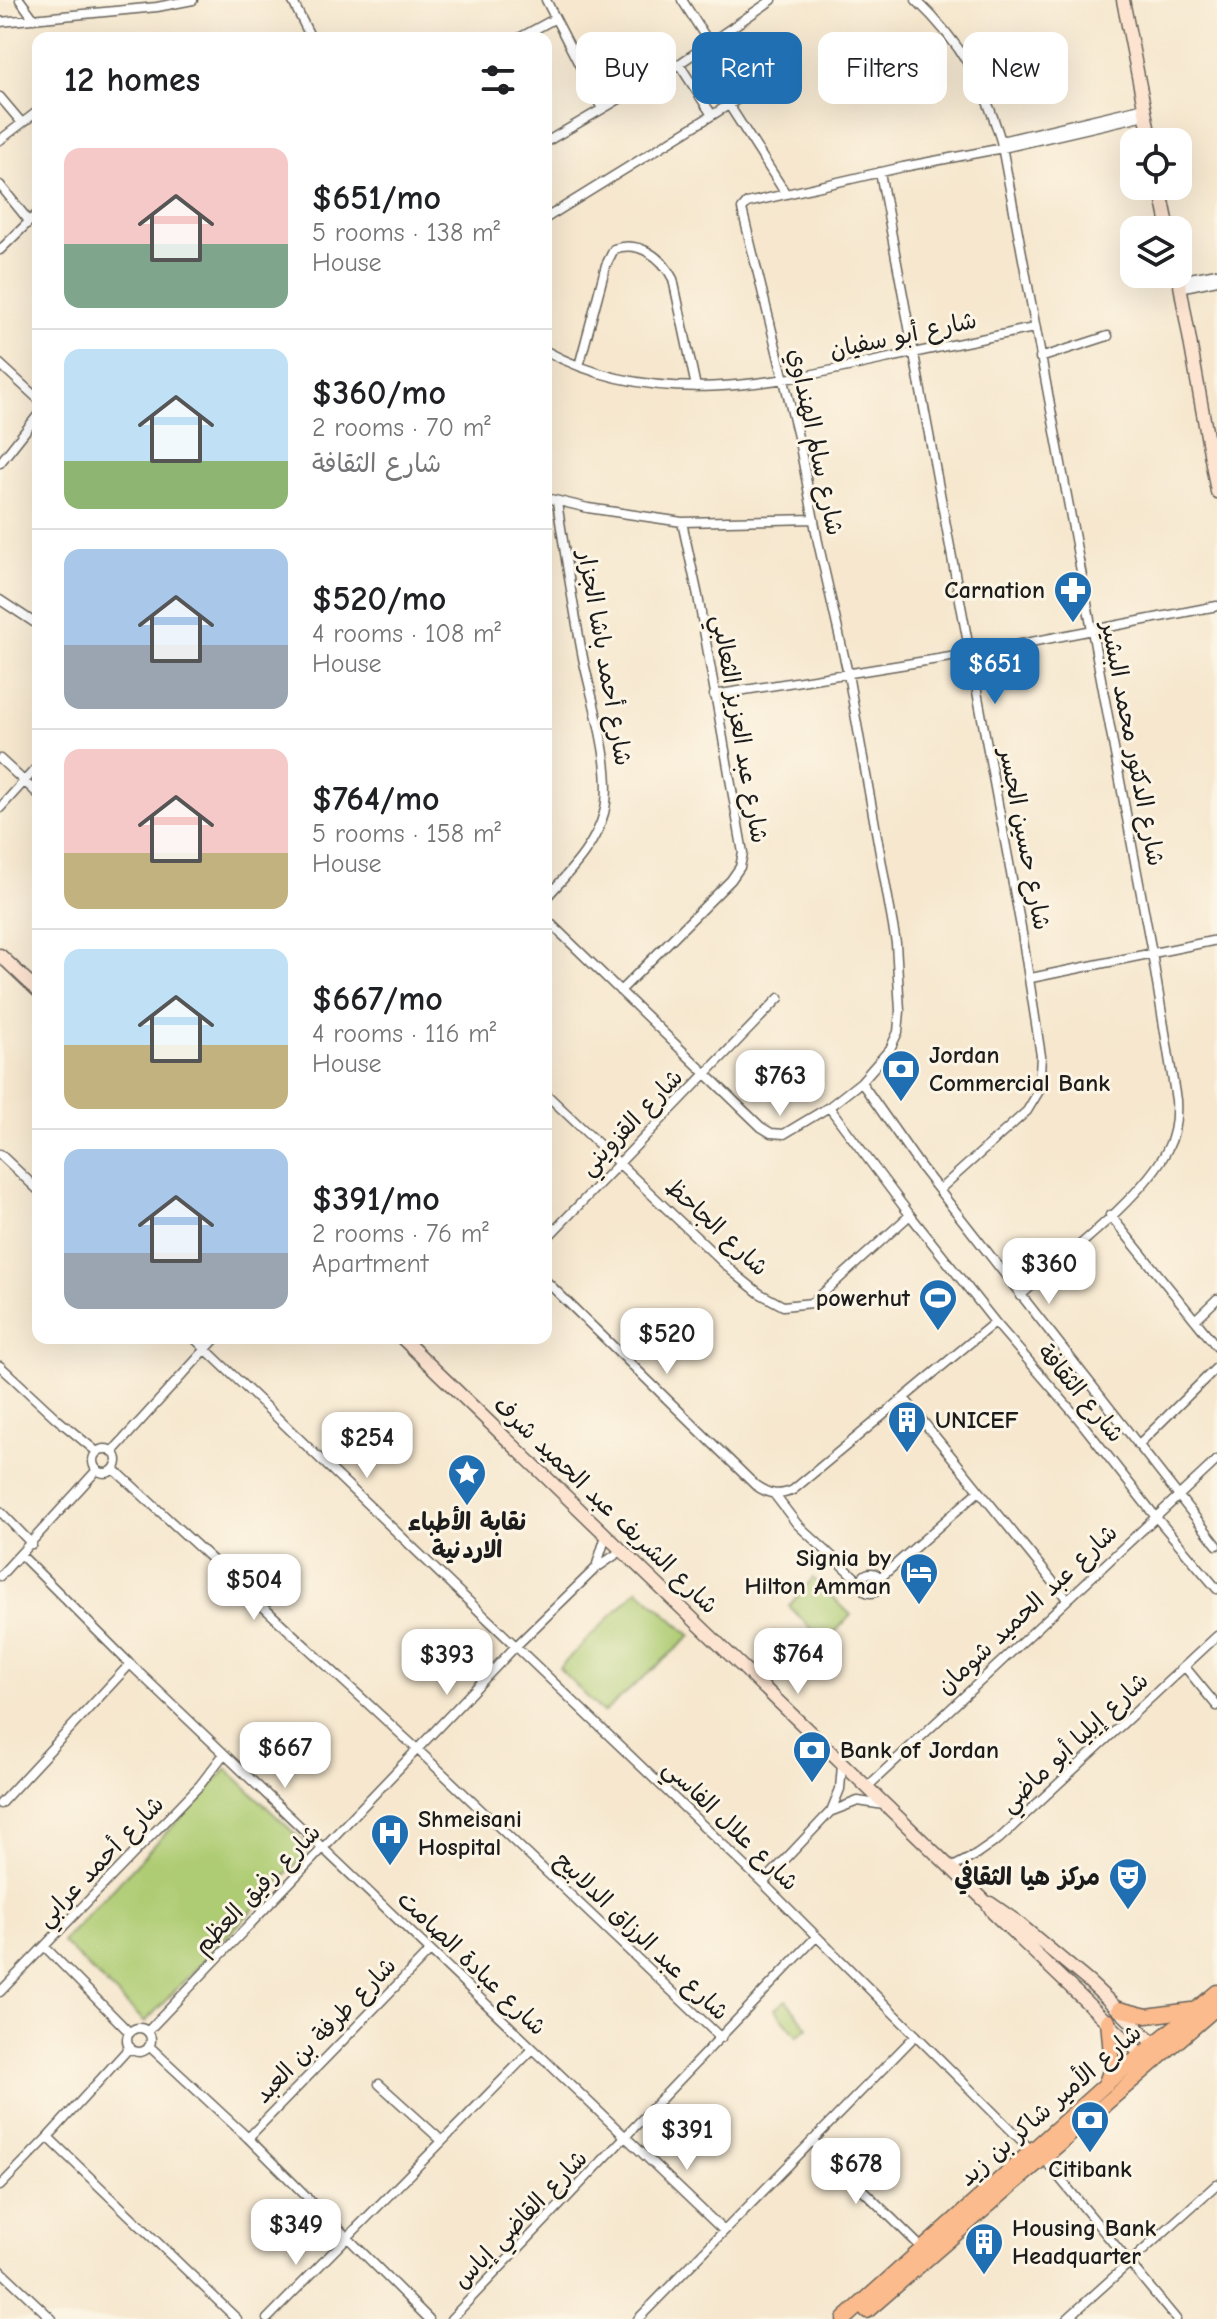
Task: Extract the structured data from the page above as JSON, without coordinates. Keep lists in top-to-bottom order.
{
  "streets": {
    "main road": ["شارع الأمير شاكر بن زيد"],
    "street": [
      "شارع أبو سفيان",
      "شارع سالم الهنداوي",
      "شارع أحمد باشا الجزار",
      "شارع عبد العزيز الثعالبي",
      "شارع الدكتور محمد البشير",
      "شارع حسين الجسر",
      "شارع القزويني",
      "شارع الجاحظ",
      "شارع الثقافة",
      "شارع الشريف عبد الحميد شرف",
      "شارع عبد الحميد شومان",
      "شارع إيليا أبو ماضي",
      "شارع علال الفاسي",
      "شارع أحمد عرابي",
      "شارع رفيق العظم",
      "شارع عبد الرزاق الدلابيح",
      "شارع عبادة الصامت",
      "شارع طرفة بن العبد",
      "شارع القاضي إياس"
    ]
  },
  "crossings": [
    ["شارع أبو سفيان", "شارع سالم الهنداوي"],
    ["شارع أبو سفيان", "شارع الدكتور محمد البشير"],
    ["شارع أبو سفيان", "شارع حسين الجسر"],
    ["شارع سالم الهنداوي", "شارع عبد العزيز الثعالبي"],
    ["شارع سالم الهنداوي", "شارع الدكتور محمد البشير"],
    ["شارع سالم الهنداوي", "شارع حسين الجسر"],
    ["شارع سالم الهنداوي", "شارع القزويني"],
    ["شارع سالم الهنداوي", "شارع الثقافة"],
    ["شارع الدكتور محمد البشير", "شارع الثقافة"],
    ["شارع حسين الجسر", "شارع الثقافة"],
    ["شارع القزويني", "شارع الجاحظ"],
    ["شارع الجاحظ", "شارع الثقافة"],
    ["شارع الثقافة", "شارع عبد الحميد شومان"],
    ["شارع الشريف عبد الحميد شرف", "شارع عبد الحميد شومان"],
    ["شارع الشريف عبد الحميد شرف", "شارع إيليا أبو ماضي"],
    ["شارع الشريف عبد الحميد شرف", "شارع رفيق العظم"],
    ["شارع الشريف عبد الحميد شرف", "شارع الأمير شاكر بن زيد"],
    ["شارع علال الفاسي", "شارع رفيق العظم"],
    ["شارع علال الفاسي", "شارع الأمير شاكر بن زيد"],
    ["شارع علال الفاسي", "شارع القاضي إياس"],
    ["شارع أحمد عرابي", "شارع عبادة الصامت"],
    ["شارع رفيق العظم", "شارع عبد الرزاق الدلابيح"],
    ["شارع رفيق العظم", "شارع عبادة الصامت"],
    ["شارع عبد الرزاق الدلابيح", "شارع القاضي إياس"],
    ["شارع عبادة الصامت", "شارع طرفة بن العبد"],
    ["شارع عبادة الصامت", "شارع القاضي إياس"]
  ],
  "places": {
    "pharmacy": ["Carnation"],
    "bank": ["Jordan Commercial Bank", "Bank of Jordan", "Citibank"],
    "sports": ["powerhut"],
    "building": ["UNICEF", "Housing Bank Headquarter"],
    "place": ["نقابة الأطباء الاردنية"],
    "hotel": ["Signia by Hilton Amman"],
    "hospital": ["Shmeisani Hospital"],
    "theatre": ["مركز هيا الثقافي"]
  },
  "page": {
    "chip": [
      "Buy",
      "Rent",
      "Filters",
      "New"
    ],
    "heading": "12 homes",
    "list": [
      {
        "name": "$651/mo",
        "note": "5 rooms · 138 m² · House"
      },
      {
        "name": "$360/mo",
        "note": "2 rooms · 70 m² · شارع الثقافة"
      },
      {
        "name": "$520/mo",
        "note": "4 rooms · 108 m² · House"
      },
      {
        "name": "$764/mo",
        "note": "5 rooms · 158 m² · House"
      },
      {
        "name": "$667/mo",
        "note": "4 rooms · 116 m² · House"
      },
      {
        "name": "$391/mo",
        "note": "2 rooms · 76 m² · Apartment"
      }
    ],
    "price": [
      "$651",
      "$763",
      "$360",
      "$520",
      "$254",
      "$504",
      "$764",
      "$393",
      "$667",
      "$391",
      "$678",
      "$349"
    ]
  }
}
